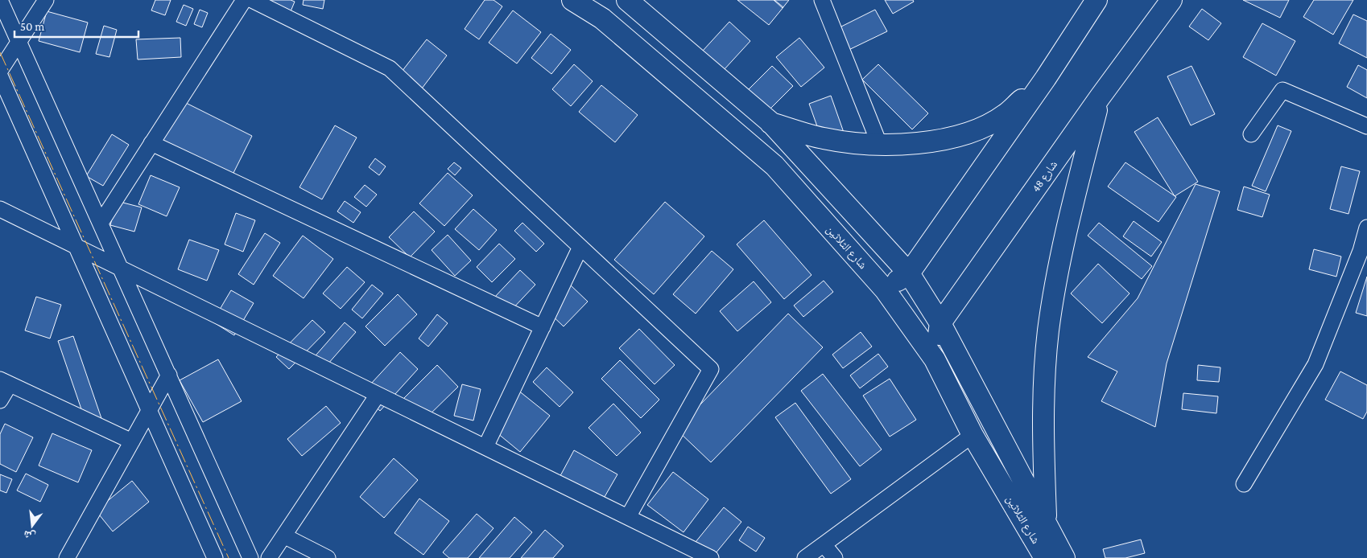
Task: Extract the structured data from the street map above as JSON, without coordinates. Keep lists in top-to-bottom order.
{
  "streets": {
    "main road": ["شارع 48", "شارع الثلاثين"]
  },
  "crossings": [
    ["شارع 48", "شارع الثلاثين"]
  ],
  "scale_bar": "50 m",
  "north": "bottom"
}
